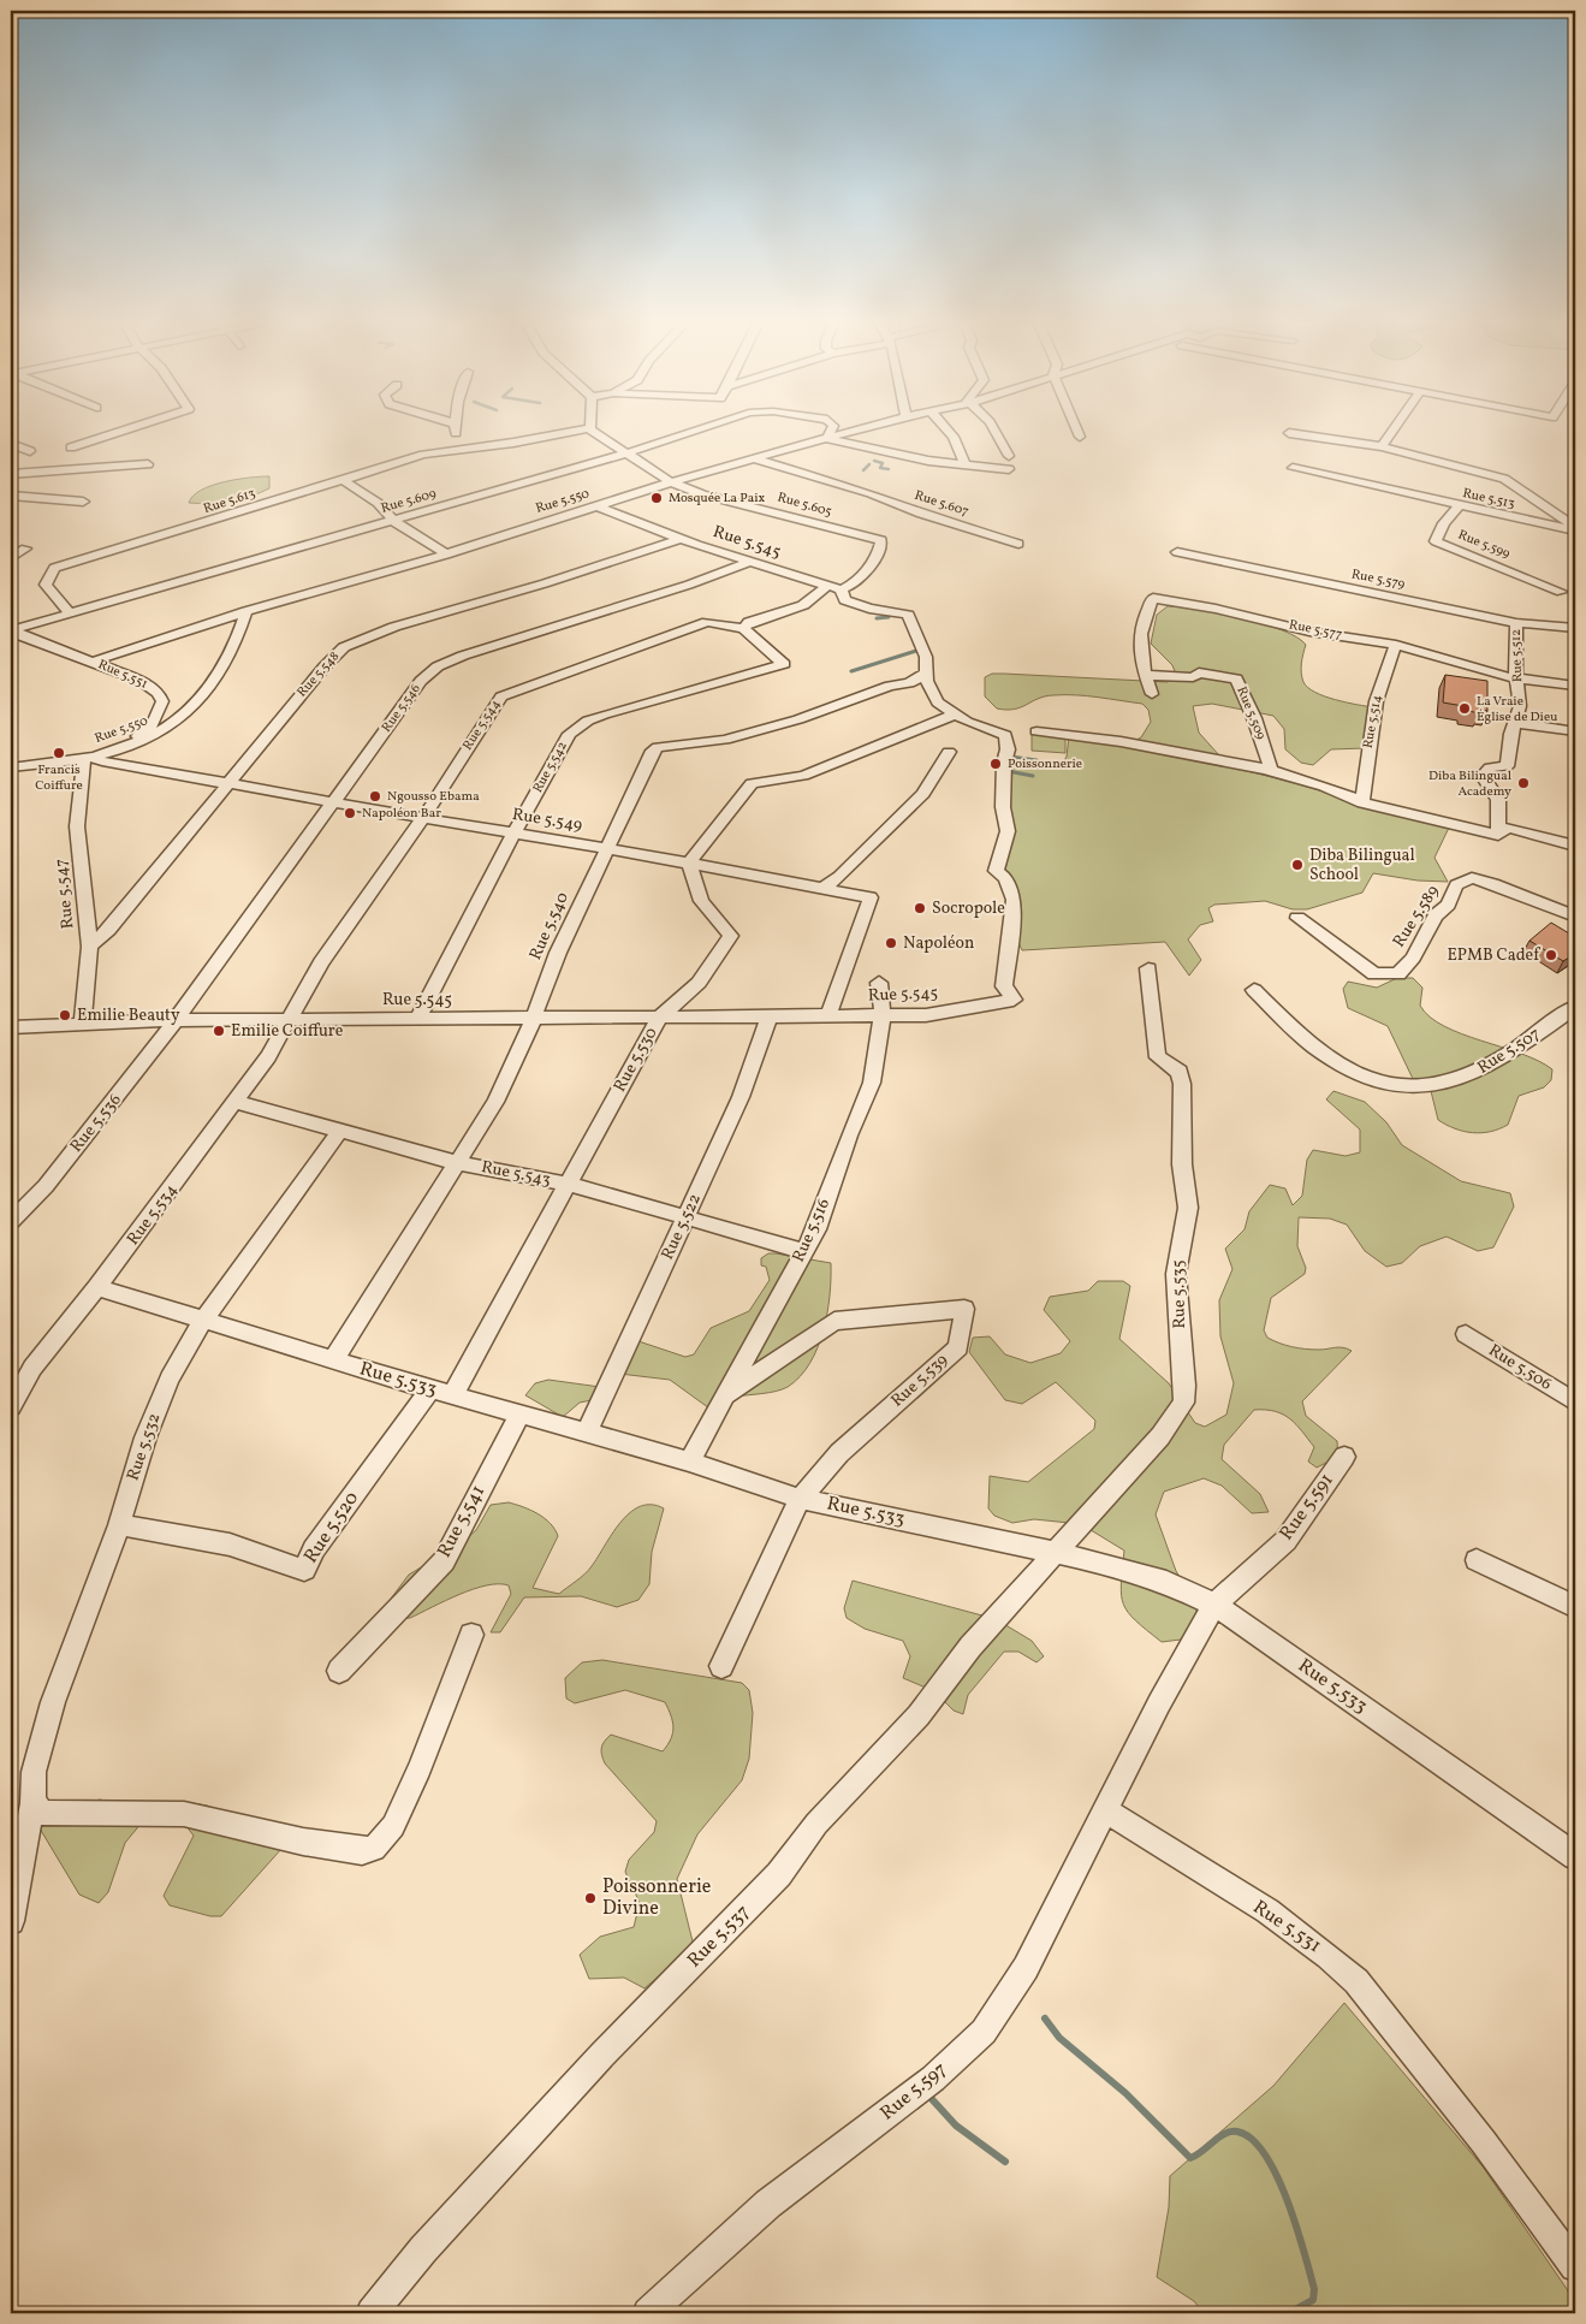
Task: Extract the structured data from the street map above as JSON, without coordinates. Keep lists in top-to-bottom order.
{
  "streets": {
    "street": [
      "Rue 5.513",
      "Rue 5.613",
      "Rue 5.609",
      "Rue 5.550",
      "Rue 5.607",
      "Rue 5.605",
      "Rue 5.545",
      "Rue 5.599",
      "Rue 5.579",
      "Rue 5.577",
      "Rue 5.512",
      "Rue 5.551",
      "Rue 5.548",
      "Rue 5.546",
      "Rue 5.509",
      "Rue 5.514",
      "Rue 5.544",
      "Rue 5.542",
      "Rue 5.549",
      "Rue 5.547",
      "Rue 5.589",
      "Rue 5.540",
      "Rue 5.507",
      "Rue 5.530",
      "Rue 5.536",
      "Rue 5.543",
      "Rue 5.534",
      "Rue 5.522",
      "Rue 5.516",
      "Rue 5.535",
      "Rue 5.506",
      "Rue 5.533",
      "Rue 5.539",
      "Rue 5.532",
      "Rue 5.591",
      "Rue 5.541",
      "Rue 5.520",
      "Rue 5.531",
      "Rue 5.537",
      "Rue 5.597"
    ]
  },
  "crossings": [
    ["Rue 5.513", "Rue 5.599"],
    ["Rue 5.613", "Rue 5.609"],
    ["Rue 5.609", "Rue 5.550"],
    ["Rue 5.609", "Rue 5.605"],
    ["Rue 5.609", "Rue 5.551"],
    ["Rue 5.550", "Rue 5.607"],
    ["Rue 5.550", "Rue 5.605"],
    ["Rue 5.550", "Rue 5.545"],
    ["Rue 5.550", "Rue 5.551"],
    ["Rue 5.550", "Rue 5.549"],
    ["Rue 5.550", "Rue 5.547"],
    ["Rue 5.605", "Rue 5.545"],
    ["Rue 5.545", "Rue 5.548"],
    ["Rue 5.545", "Rue 5.546"],
    ["Rue 5.545", "Rue 5.544"],
    ["Rue 5.545", "Rue 5.542"],
    ["Rue 5.545", "Rue 5.549"],
    ["Rue 5.545", "Rue 5.547"],
    ["Rue 5.545", "Rue 5.540"],
    ["Rue 5.545", "Rue 5.530"],
    ["Rue 5.545", "Rue 5.536"],
    ["Rue 5.545", "Rue 5.534"],
    ["Rue 5.545", "Rue 5.522"],
    ["Rue 5.545", "Rue 5.516"],
    ["Rue 5.579", "Rue 5.512"],
    ["Rue 5.577", "Rue 5.512"],
    ["Rue 5.577", "Rue 5.509"],
    ["Rue 5.577", "Rue 5.514"],
    ["Rue 5.548", "Rue 5.549"],
    ["Rue 5.548", "Rue 5.547"],
    ["Rue 5.546", "Rue 5.549"],
    ["Rue 5.546", "Rue 5.536"],
    ["Rue 5.544", "Rue 5.542"],
    ["Rue 5.544", "Rue 5.549"],
    ["Rue 5.544", "Rue 5.534"],
    ["Rue 5.542", "Rue 5.549"],
    ["Rue 5.549", "Rue 5.547"],
    ["Rue 5.549", "Rue 5.540"],
    ["Rue 5.549", "Rue 5.530"],
    ["Rue 5.540", "Rue 5.543"],
    ["Rue 5.540", "Rue 5.533"],
    ["Rue 5.530", "Rue 5.543"],
    ["Rue 5.530", "Rue 5.533"],
    ["Rue 5.543", "Rue 5.534"],
    ["Rue 5.543", "Rue 5.522"],
    ["Rue 5.543", "Rue 5.532"],
    ["Rue 5.534", "Rue 5.533"],
    ["Rue 5.522", "Rue 5.533"],
    ["Rue 5.516", "Rue 5.533"],
    ["Rue 5.516", "Rue 5.539"],
    ["Rue 5.535", "Rue 5.533"],
    ["Rue 5.535", "Rue 5.537"],
    ["Rue 5.533", "Rue 5.539"],
    ["Rue 5.533", "Rue 5.532"],
    ["Rue 5.533", "Rue 5.591"],
    ["Rue 5.533", "Rue 5.541"],
    ["Rue 5.533", "Rue 5.520"],
    ["Rue 5.533", "Rue 5.537"],
    ["Rue 5.532", "Rue 5.520"],
    ["Rue 5.531", "Rue 5.597"]
  ],
  "places": [
    "Mosquée La Paix",
    "La Vraie Église de Dieu",
    "Francis Coiffure",
    "Poissonnerie",
    "Diba Bilingual Academy",
    "Ngousso Ebama",
    "Napoléon Bar",
    "Diba Bilingual School",
    "Socropole",
    "Napoléon",
    "EPMB Cadef",
    "Emilie Beauty",
    "Emilie Coiffure",
    "Poissonnerie Divine"
  ]
}
